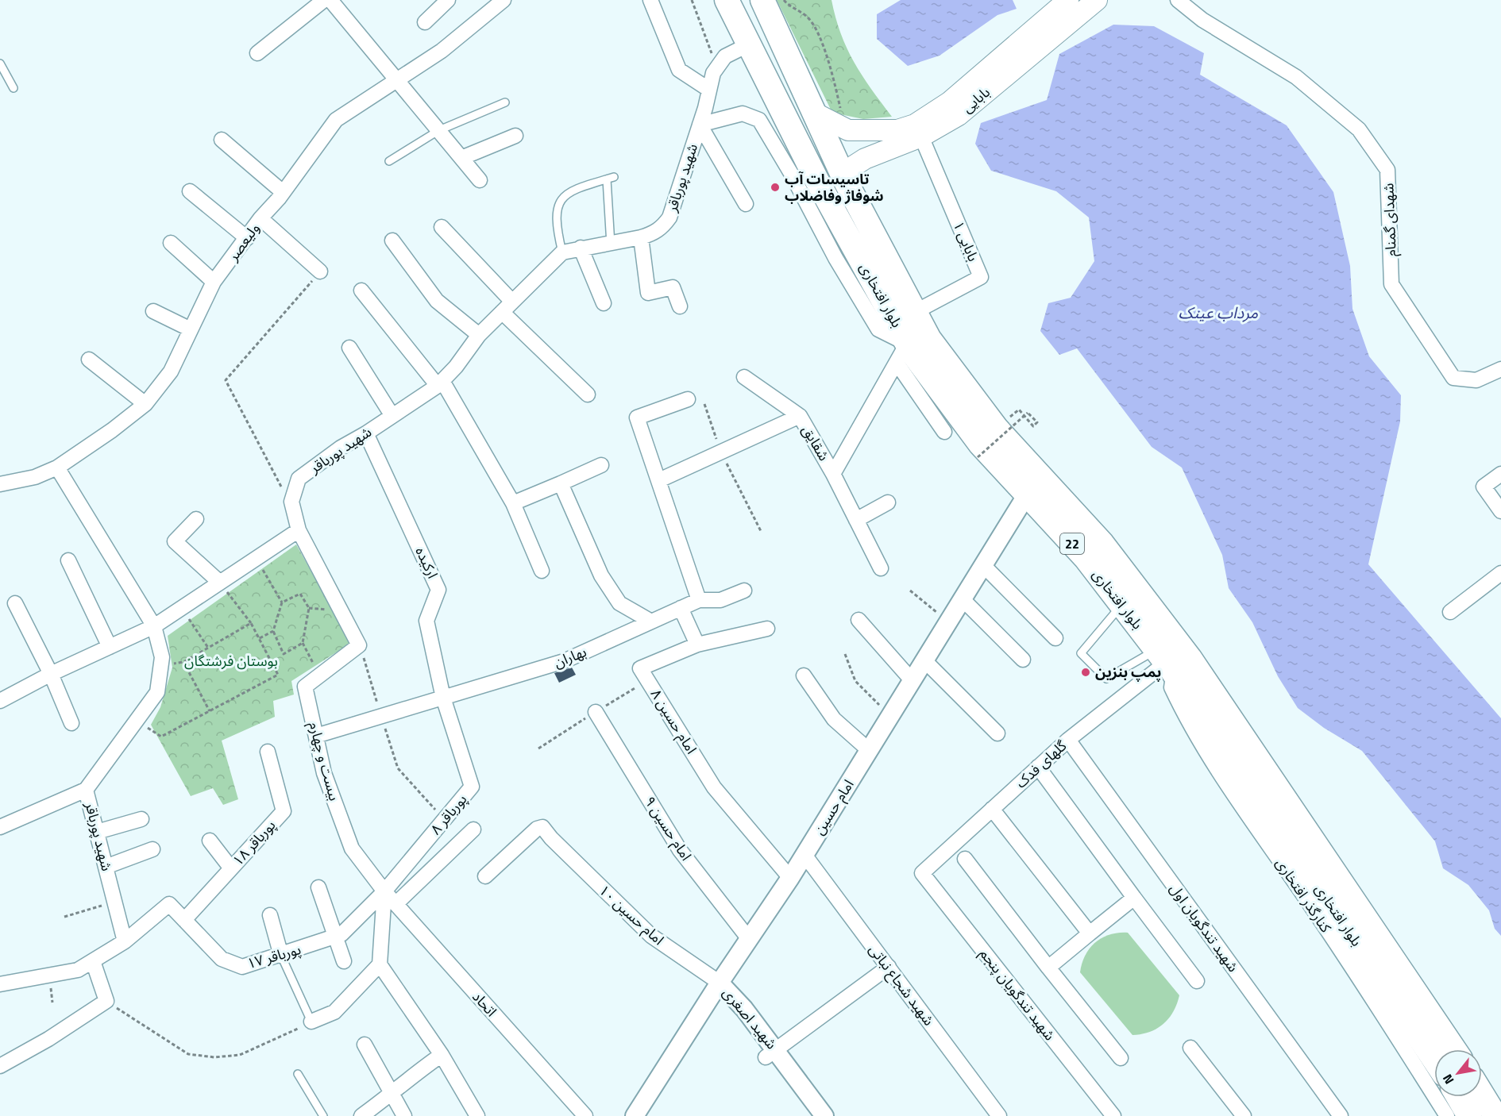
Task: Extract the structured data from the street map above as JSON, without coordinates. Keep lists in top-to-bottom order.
{
  "streets": {
    "highway": ["بلوار افتخاری", "22"],
    "main road": ["بابایی"],
    "street": [
      "شهید پورباقر",
      "شهدای گمنام",
      "بابایی ۱",
      "ولیعصر",
      "شقایق",
      "ارکیده",
      "بهاران",
      "امام حسین ۸",
      "بیست و چهارم",
      "گلهای فدک",
      "امام حسین",
      "پورباقر ۸",
      "امام حسین ۹",
      "پورباقر ۱۸",
      "کنارگذر افتخاری",
      "امام حسین ۱۰",
      "شهید تندگویان اول",
      "پورباقر ۱۷",
      "شهید شجاع نباتی",
      "شهید تندگویان پنجم",
      "اتحاد",
      "شهید اصغری"
    ]
  },
  "crossings": [
    ["بابایی", "بابایی ۱"],
    ["بابایی", "بلوار افتخاری"],
    ["شهید پورباقر", "ولیعصر"],
    ["شهید پورباقر", "بلوار افتخاری"],
    ["شهید پورباقر", "ارکیده"],
    ["شهید پورباقر", "بیست و چهارم"],
    ["شهید پورباقر", "پورباقر ۱۷"],
    ["بابایی ۱", "بلوار افتخاری"],
    ["بلوار افتخاری", "شقایق"],
    ["بلوار افتخاری", "گلهای فدک"],
    ["بلوار افتخاری", "امام حسین"],
    ["بلوار افتخاری", "کنارگذر افتخاری"],
    ["ارکیده", "بهاران"],
    ["ارکیده", "پورباقر ۸"],
    ["بهاران", "بیست و چهارم"],
    ["بهاران", "پورباقر ۸"],
    ["امام حسین ۸", "امام حسین"],
    ["بیست و چهارم", "پورباقر ۸"],
    ["بیست و چهارم", "پورباقر ۱۷"],
    ["بیست و چهارم", "اتحاد"],
    ["گلهای فدک", "کنارگذر افتخاری"],
    ["گلهای فدک", "شهید تندگویان اول"],
    ["گلهای فدک", "شهید تندگویان پنجم"],
    ["امام حسین", "امام حسین ۹"],
    ["امام حسین", "امام حسین ۱۰"],
    ["امام حسین", "شهید شجاع نباتی"],
    ["امام حسین", "شهید اصغری"],
    ["پورباقر ۸", "پورباقر ۱۷"],
    ["پورباقر ۸", "اتحاد"],
    ["پورباقر ۱۸", "پورباقر ۱۷"],
    ["امام حسین ۱۰", "شهید اصغری"],
    ["پورباقر ۱۷", "اتحاد"]
  ],
  "water": ["مرداب عینک"],
  "parks": ["بوستان فرشتگان"],
  "places": ["تاسیسات آب شوفاژ وفاضلاب", "پمپ بنزین"],
  "north": "bottom left"
}
